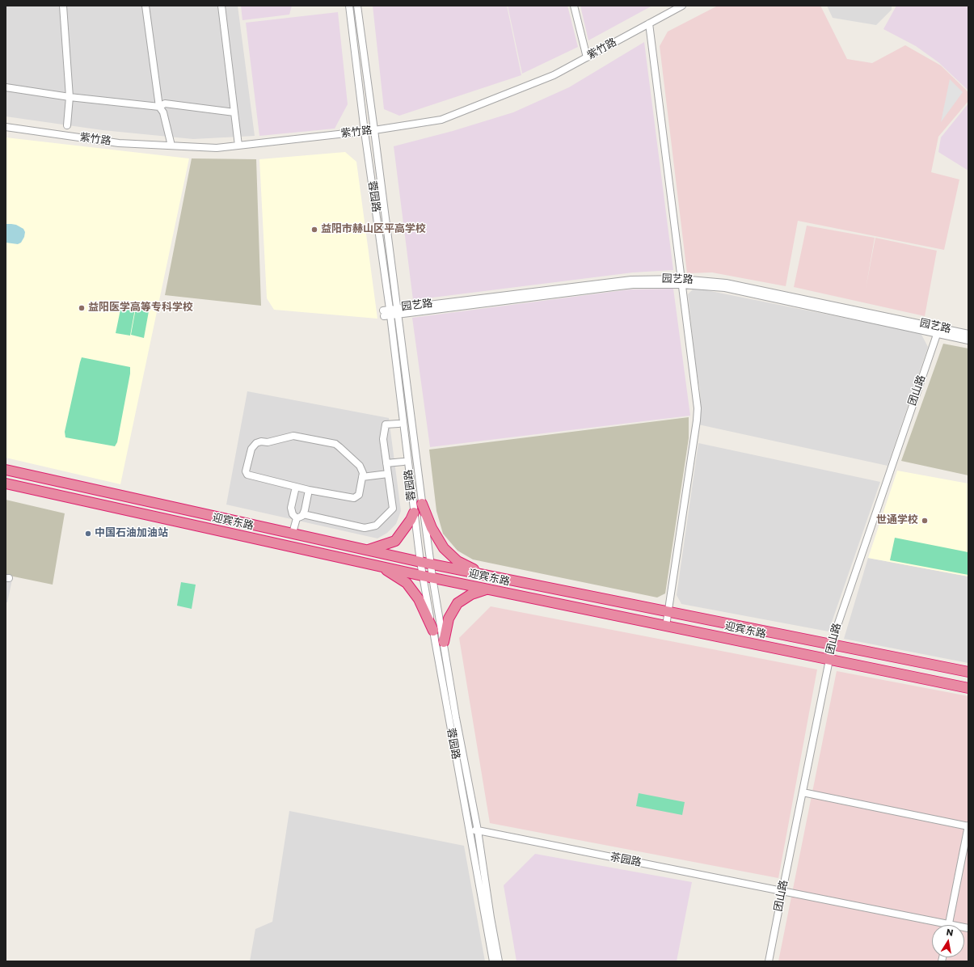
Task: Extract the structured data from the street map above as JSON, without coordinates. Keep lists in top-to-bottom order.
{
  "streets": {
    "highway": ["迎宾东路"],
    "street": [
      "紫竹路",
      "蓉园路",
      "园艺路",
      "团山路",
      "茶园路"
    ]
  },
  "crossings": [
    ["紫竹路", "蓉园路"],
    ["蓉园路", "园艺路"],
    ["蓉园路", "迎宾东路"],
    ["蓉园路", "茶园路"],
    ["园艺路", "团山路"],
    ["团山路", "迎宾东路"],
    ["团山路", "茶园路"]
  ],
  "places": [
    "益阳市赫山区平高学校",
    "益阳医学高等专科学校",
    "世通学校",
    "中国石油加油站"
  ],
  "north": "top"
}
